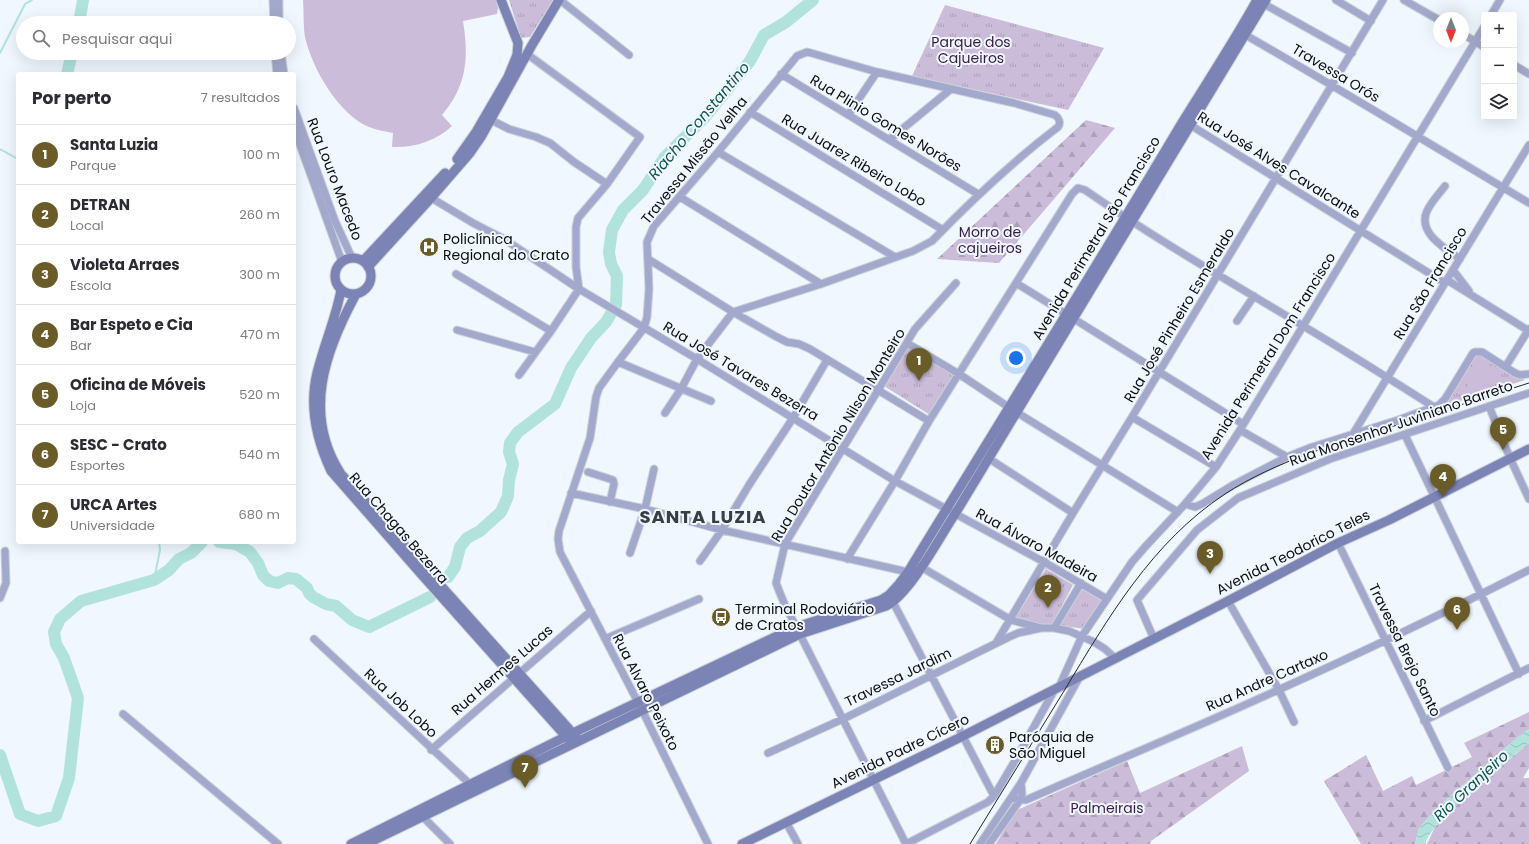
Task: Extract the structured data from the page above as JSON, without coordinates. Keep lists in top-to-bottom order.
{
  "streets": {
    "main road": [
      "Avenida Perimetral São Francisco",
      "Rua Chagas Bezerra",
      "Avenida Teodorico Teles",
      "Avenida Padre Cícero"
    ],
    "street": [
      "Travessa Orós",
      "Rua Plinio Gomes Norões",
      "Travessa Missão Velha",
      "Rua Juarez Ribeiro Lobo",
      "Rua José Alves Cavalcante",
      "Rua Louro Macedo",
      "Rua São Francisco",
      "Rua José Pinheiro Esmeraldo",
      "Avenida Perimetral Dom Francisco",
      "Rua José Tavares Bezerra",
      "Rua Monsenhor Juviniano Barreto",
      "Rua Doutor Antônio Nilson Monteiro",
      "Rua Álvaro Madeira",
      "Travessa Brejo Santo",
      "Rua Hermes Lucas",
      "Travessa Jardim",
      "Rua Andre Cartaxo",
      "Rua Alvaro Peixoto",
      "Rua Job Lobo"
    ]
  },
  "crossings": [
    ["Travessa Orós", "Avenida Perimetral São Francisco"],
    ["Travessa Orós", "Rua São Francisco"],
    ["Travessa Orós", "Rua José Pinheiro Esmeraldo"],
    ["Travessa Orós", "Avenida Perimetral Dom Francisco"],
    ["Rua Plinio Gomes Norões", "Travessa Missão Velha"],
    ["Travessa Missão Velha", "Rua Juarez Ribeiro Lobo"],
    ["Travessa Missão Velha", "Rua José Tavares Bezerra"],
    ["Travessa Missão Velha", "Rua Alvaro Peixoto"],
    ["Rua José Alves Cavalcante", "Avenida Perimetral São Francisco"],
    ["Rua José Alves Cavalcante", "Rua São Francisco"],
    ["Rua José Alves Cavalcante", "Rua José Pinheiro Esmeraldo"],
    ["Rua José Alves Cavalcante", "Avenida Perimetral Dom Francisco"],
    ["Rua Louro Macedo", "Rua Chagas Bezerra"],
    ["Avenida Perimetral São Francisco", "Rua José Tavares Bezerra"],
    ["Avenida Perimetral São Francisco", "Rua Doutor Antônio Nilson Monteiro"],
    ["Avenida Perimetral São Francisco", "Rua Chagas Bezerra"],
    ["Avenida Perimetral São Francisco", "Rua Álvaro Madeira"],
    ["Avenida Perimetral São Francisco", "Travessa Jardim"],
    ["Avenida Perimetral São Francisco", "Rua Alvaro Peixoto"],
    ["Avenida Perimetral São Francisco", "Rua Job Lobo"],
    ["Rua José Pinheiro Esmeraldo", "Rua Álvaro Madeira"],
    ["Rua José Pinheiro Esmeraldo", "Travessa Jardim"],
    ["Avenida Perimetral Dom Francisco", "Rua Álvaro Madeira"],
    ["Avenida Perimetral Dom Francisco", "Travessa Jardim"],
    ["Avenida Perimetral Dom Francisco", "Avenida Padre Cícero"],
    ["Rua José Tavares Bezerra", "Rua Doutor Antônio Nilson Monteiro"],
    ["Rua José Tavares Bezerra", "Rua Álvaro Madeira"],
    ["Rua Monsenhor Juviniano Barreto", "Avenida Teodorico Teles"],
    ["Rua Doutor Antônio Nilson Monteiro", "Travessa Jardim"],
    ["Rua Doutor Antônio Nilson Monteiro", "Avenida Padre Cícero"],
    ["Rua Chagas Bezerra", "Rua Hermes Lucas"],
    ["Avenida Teodorico Teles", "Travessa Brejo Santo"],
    ["Avenida Teodorico Teles", "Travessa Jardim"],
    ["Avenida Teodorico Teles", "Avenida Padre Cícero"],
    ["Travessa Brejo Santo", "Rua Andre Cartaxo"],
    ["Rua Hermes Lucas", "Rua Alvaro Peixoto"],
    ["Rua Hermes Lucas", "Rua Job Lobo"]
  ],
  "districts": ["SANTA LUZIA"],
  "water": ["Riacho Constantino", "Rio Granjeiro"],
  "parks": ["Parque dos Cajueiros", "Morro de cajueiros", "Palmeirais"],
  "places": {
    "hospital": ["Policlínica Regional do Crato"],
    "bus stop": ["Terminal Rodoviário de Cratos"],
    "building": ["Paróquia de São Miguel"]
  },
  "north": "bottom",
  "page": {
    "map_buttons": ["+", "−"],
    "search": "Pesquisar aqui",
    "heading": ["Por perto", "7 resultados"],
    "list": [
      {
        "mark": "1",
        "name": "Santa Luzia",
        "note": "Parque",
        "value": "100 m"
      },
      {
        "mark": "2",
        "name": "DETRAN",
        "note": "Local",
        "value": "260 m"
      },
      {
        "mark": "3",
        "name": "Violeta Arraes",
        "note": "Escola",
        "value": "300 m"
      },
      {
        "mark": "4",
        "name": "Bar Espeto e Cia",
        "note": "Bar",
        "value": "470 m"
      },
      {
        "mark": "5",
        "name": "Oficina de Móveis",
        "note": "Loja",
        "value": "520 m"
      },
      {
        "mark": "6",
        "name": "SESC - Crato",
        "note": "Esportes",
        "value": "540 m"
      },
      {
        "mark": "7",
        "name": "URCA Artes",
        "note": "Universidade",
        "value": "680 m"
      }
    ],
    "pins": [
      "1",
      "5",
      "4",
      "3",
      "2",
      "6",
      "7"
    ]
  }
}
